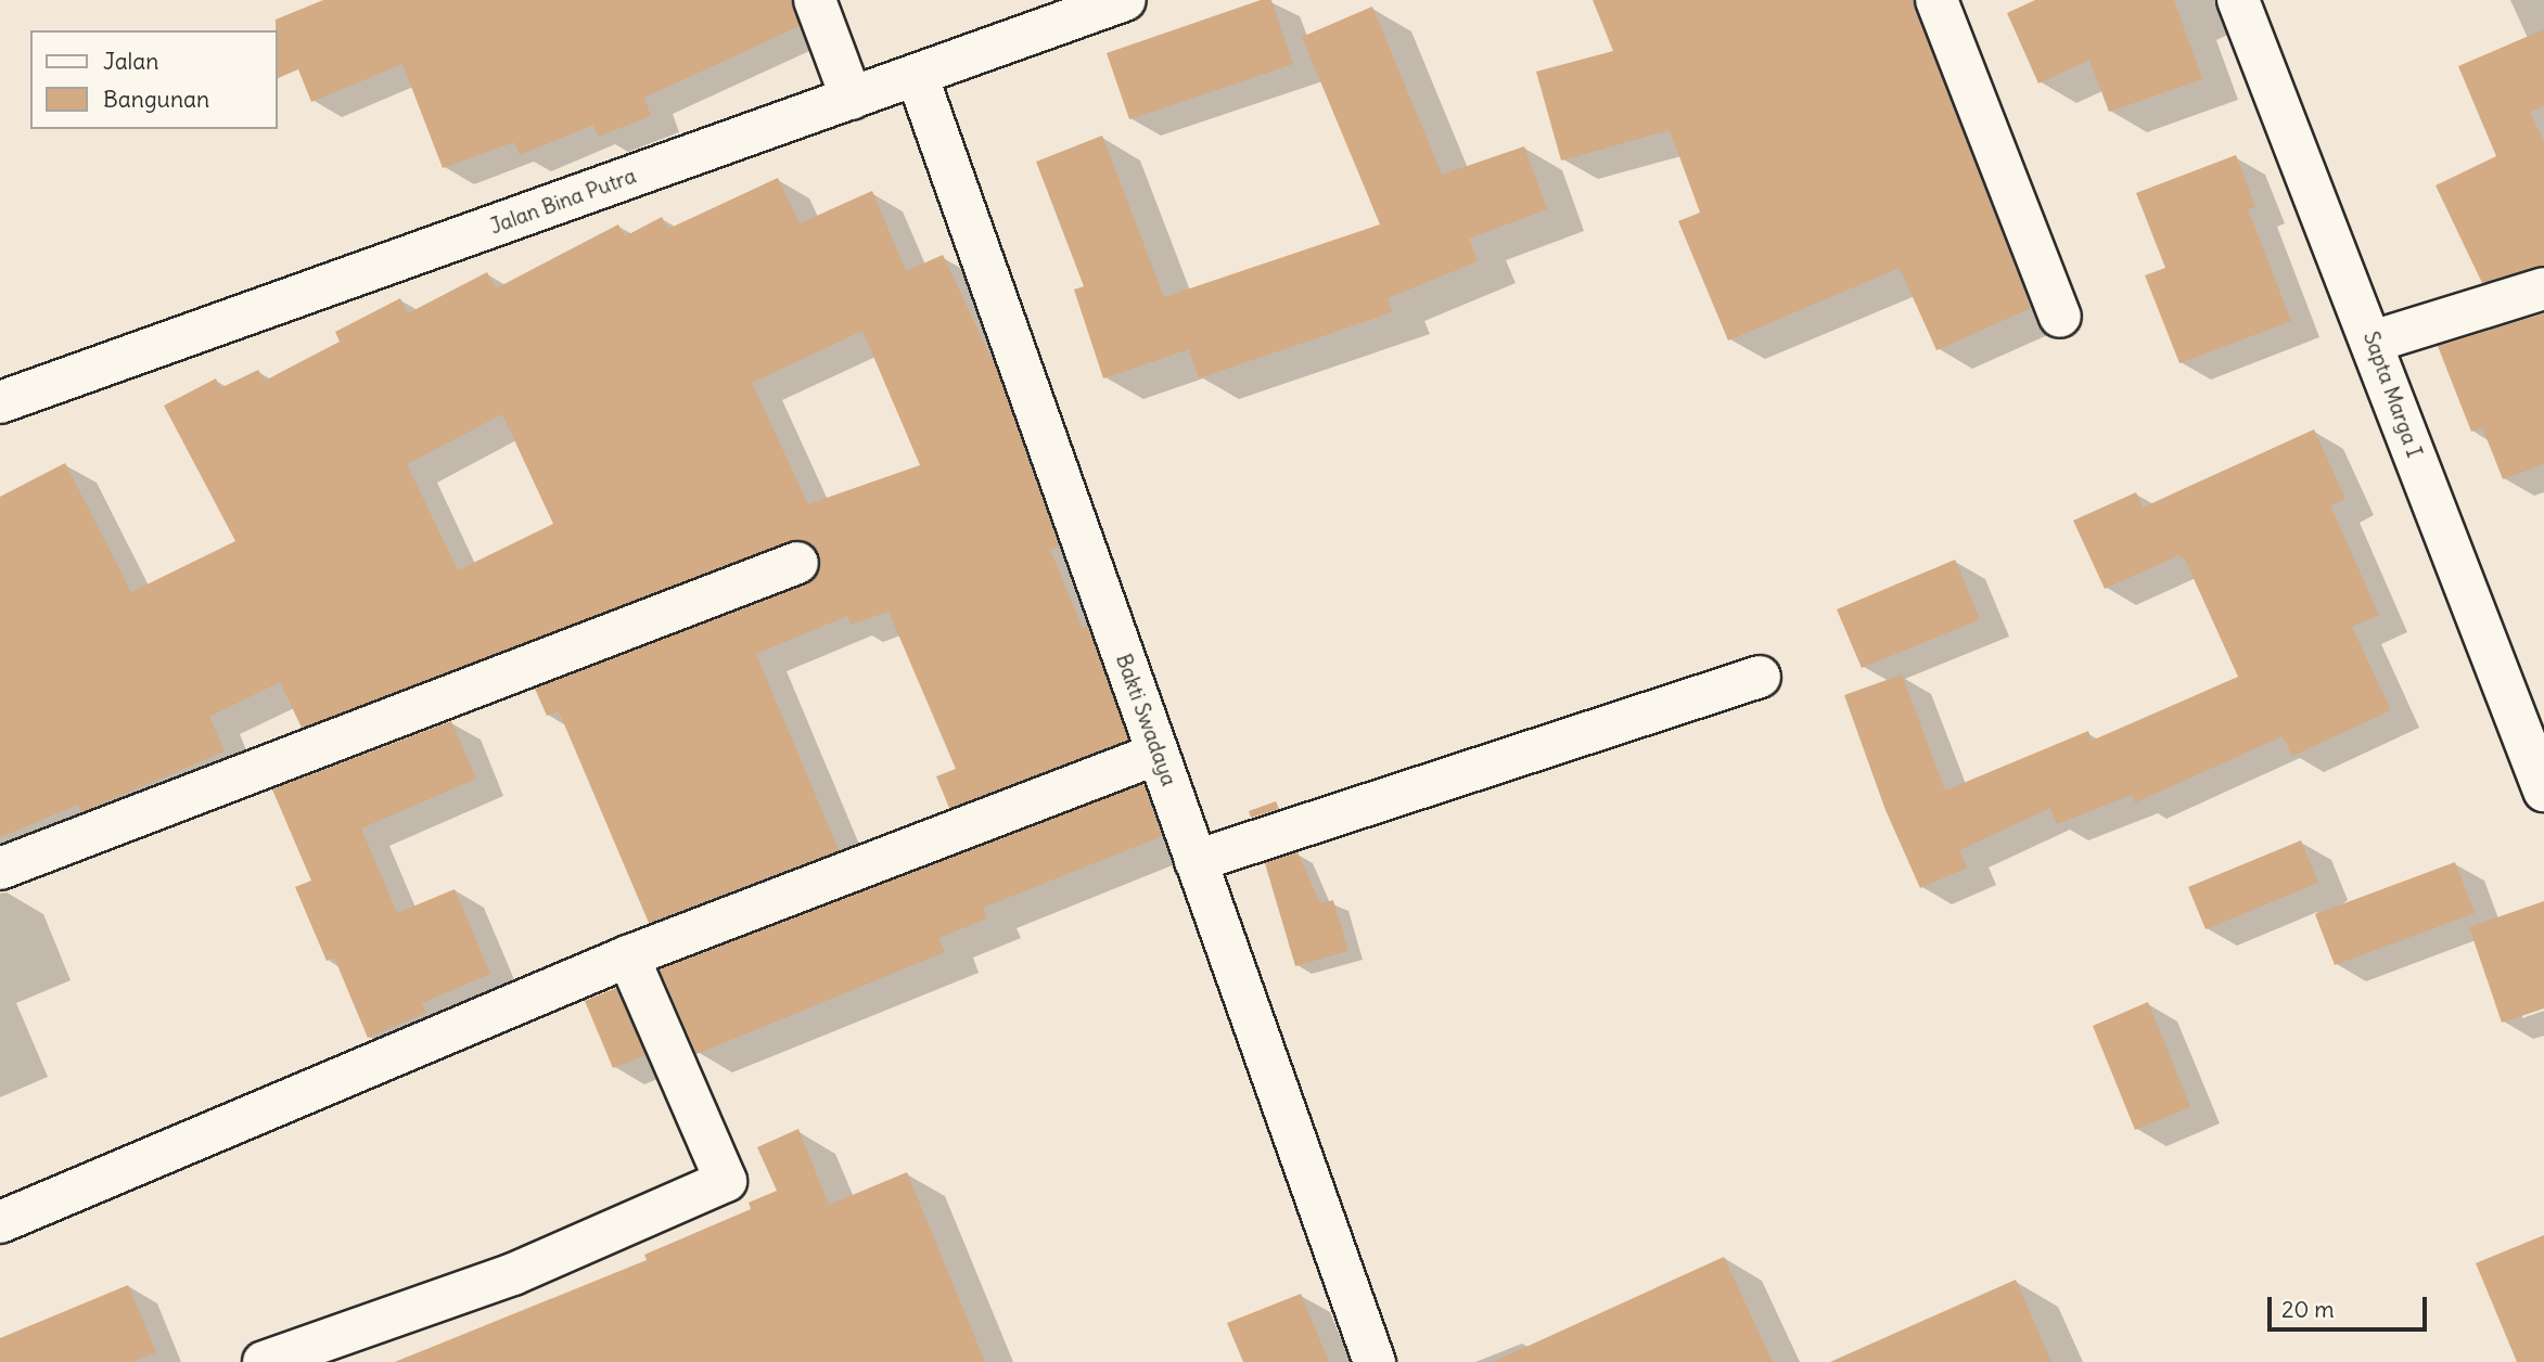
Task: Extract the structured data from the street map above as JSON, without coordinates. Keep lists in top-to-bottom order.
{
  "streets": {
    "street": ["Jalan Bina Putra", "Sapta Marga I", "Bakti Swadaya"]
  },
  "crossings": [
    ["Jalan Bina Putra", "Bakti Swadaya"]
  ],
  "legend": ["Jalan", "Bangunan"],
  "scale_bar": "20 m"
}
